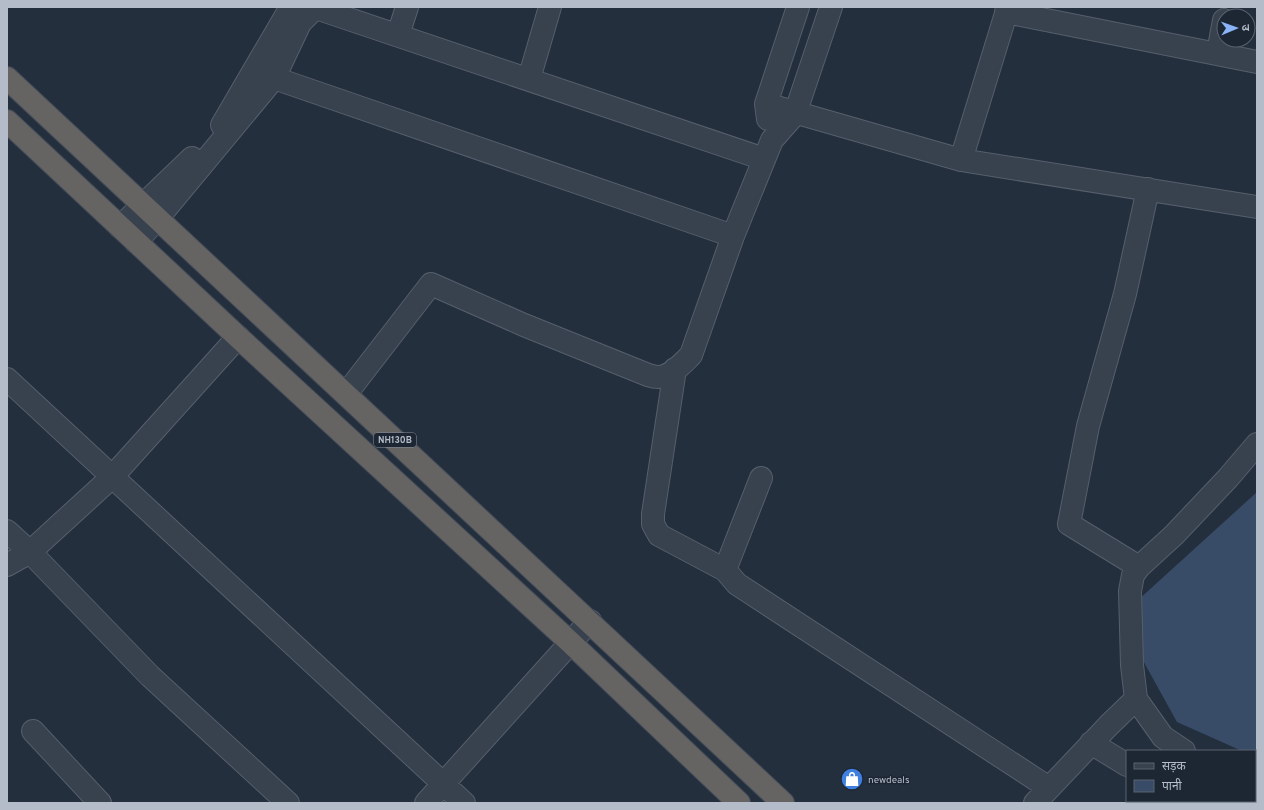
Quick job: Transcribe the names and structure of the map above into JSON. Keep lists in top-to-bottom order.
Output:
{
  "streets": {
    "highway": ["NH130B"]
  },
  "places": {
    "shop": ["newdeals"]
  },
  "legend": ["सड़क", "पानी"],
  "north": "right"
}
